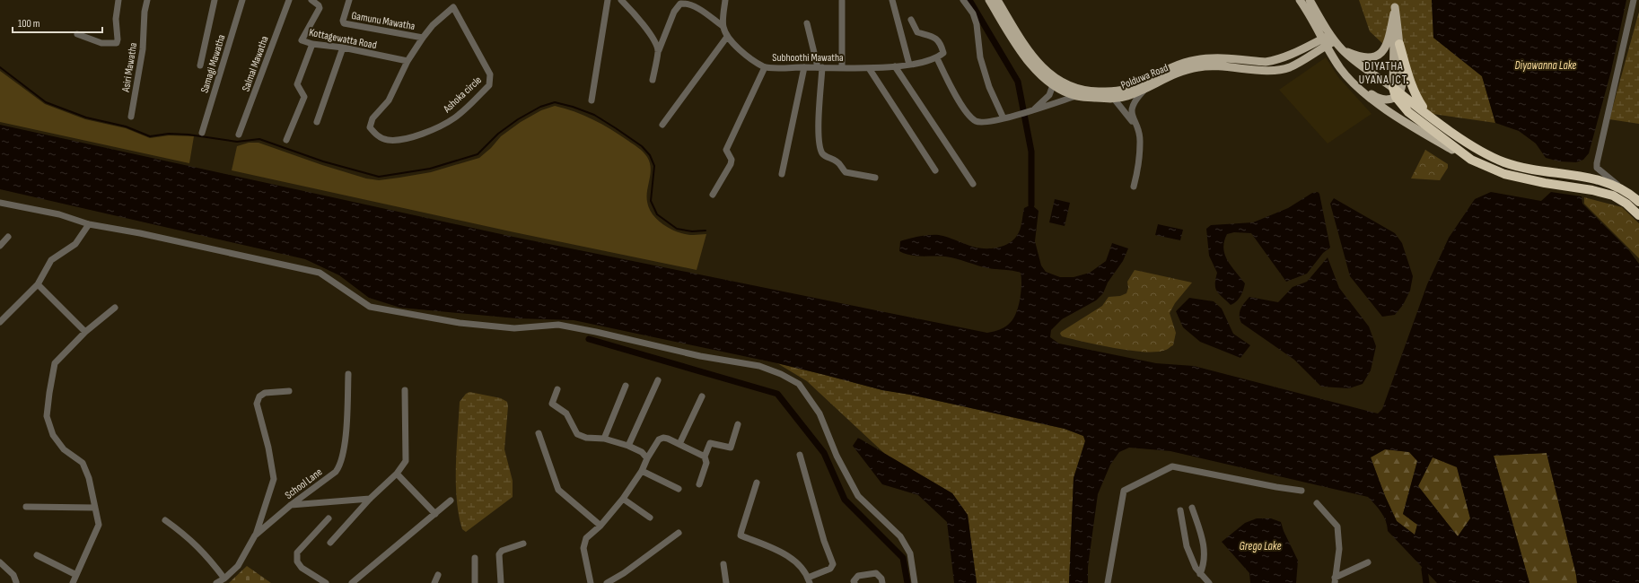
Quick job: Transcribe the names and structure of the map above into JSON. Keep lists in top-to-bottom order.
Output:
{
  "streets": {
    "main road": ["Polduwa Road"],
    "street": [
      "Gamunu Mawatha",
      "Kottagewatta Road",
      "Subhoothi Mawatha",
      "Samagi Mawatha",
      "Salmal Mawatha",
      "Asiri Mawatha",
      "Ashoka circle",
      "School Lane"
    ]
  },
  "crossings": [
    ["Gamunu Mawatha", "Ashoka circle"],
    ["Kottagewatta Road", "Ashoka circle"]
  ],
  "districts": ["DIYATHA UYANA JCT."],
  "water": ["Diyawanna Lake", "Grego Lake"],
  "scale_bar": "100 m"
}
